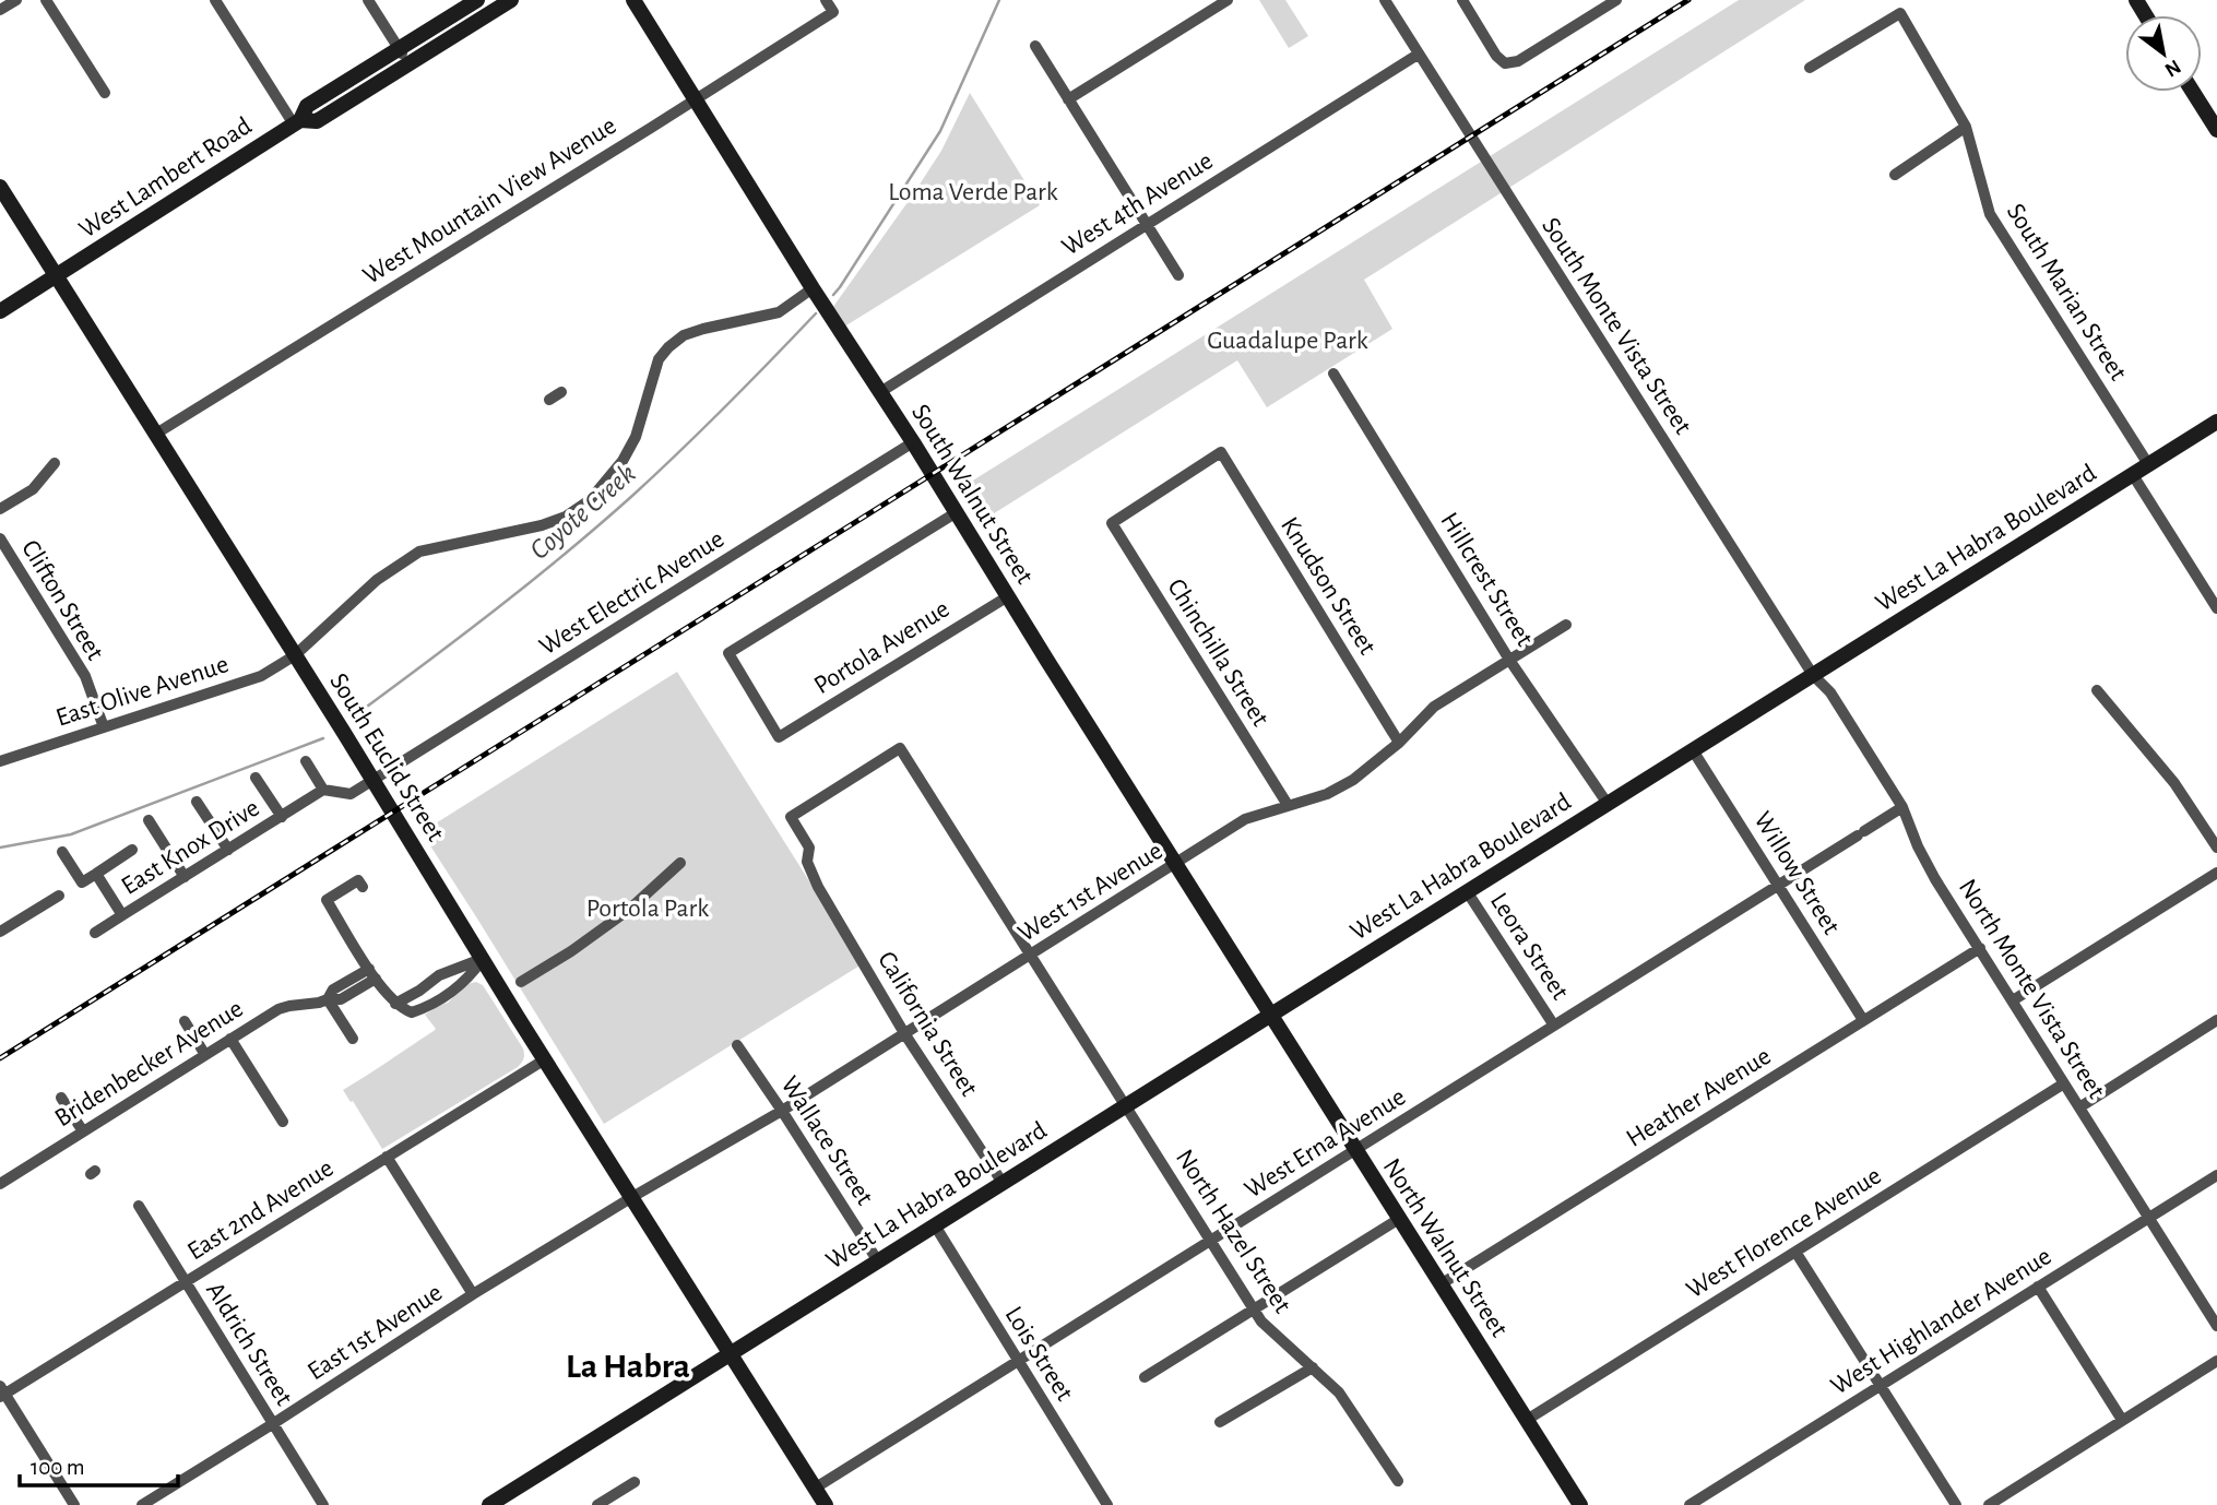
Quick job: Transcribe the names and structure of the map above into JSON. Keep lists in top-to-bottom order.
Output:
{
  "streets": {
    "main road": [
      "West Lambert Road",
      "South Walnut Street",
      "West La Habra Boulevard",
      "South Euclid Street",
      "North Walnut Street"
    ],
    "street": [
      "West Mountain View Avenue",
      "West 4th Avenue",
      "South Marian Street",
      "South Monte Vista Street",
      "Hillcrest Street",
      "Knudson Street",
      "West Electric Avenue",
      "Clifton Street",
      "Portola Avenue",
      "Chinchilla Street",
      "East Olive Avenue",
      "East Knox Drive",
      "Willow Street",
      "West 1st Avenue",
      "Leora Street",
      "North Monte Vista Street",
      "California Street",
      "Bridenbecker Avenue",
      "Heather Avenue",
      "Wallace Street",
      "West Erna Avenue",
      "East 2nd Avenue",
      "North Hazel Street",
      "West Florence Avenue",
      "West Highlander Avenue",
      "East 1st Avenue",
      "Aldrich Street",
      "Lois Street"
    ]
  },
  "crossings": [
    ["West Lambert Road", "South Euclid Street"],
    ["West Mountain View Avenue", "South Walnut Street"],
    ["West Mountain View Avenue", "South Euclid Street"],
    ["West 4th Avenue", "South Monte Vista Street"],
    ["West 4th Avenue", "South Walnut Street"],
    ["South Marian Street", "West La Habra Boulevard"],
    ["South Monte Vista Street", "West La Habra Boulevard"],
    ["South Monte Vista Street", "North Monte Vista Street"],
    ["South Walnut Street", "West La Habra Boulevard"],
    ["South Walnut Street", "West Electric Avenue"],
    ["South Walnut Street", "Portola Avenue"],
    ["South Walnut Street", "East Olive Avenue"],
    ["South Walnut Street", "West 1st Avenue"],
    ["South Walnut Street", "North Walnut Street"],
    ["West La Habra Boulevard", "Hillcrest Street"],
    ["West La Habra Boulevard", "South Euclid Street"],
    ["West La Habra Boulevard", "Willow Street"],
    ["West La Habra Boulevard", "Leora Street"],
    ["West La Habra Boulevard", "North Monte Vista Street"],
    ["West La Habra Boulevard", "California Street"],
    ["West La Habra Boulevard", "Wallace Street"],
    ["West La Habra Boulevard", "North Hazel Street"],
    ["West La Habra Boulevard", "North Walnut Street"],
    ["West La Habra Boulevard", "Lois Street"],
    ["Hillcrest Street", "West 1st Avenue"],
    ["Knudson Street", "Chinchilla Street"],
    ["Knudson Street", "West 1st Avenue"],
    ["West Electric Avenue", "South Euclid Street"],
    ["Clifton Street", "East Olive Avenue"],
    ["Chinchilla Street", "West 1st Avenue"],
    ["East Olive Avenue", "South Euclid Street"],
    ["South Euclid Street", "West 1st Avenue"],
    ["South Euclid Street", "West Erna Avenue"],
    ["South Euclid Street", "East 2nd Avenue"],
    ["South Euclid Street", "East 1st Avenue"],
    ["Willow Street", "Heather Avenue"],
    ["Willow Street", "West Erna Avenue"],
    ["West 1st Avenue", "California Street"],
    ["West 1st Avenue", "Wallace Street"],
    ["West 1st Avenue", "North Hazel Street"],
    ["West 1st Avenue", "East 1st Avenue"],
    ["Leora Street", "West Erna Avenue"],
    ["North Monte Vista Street", "Heather Avenue"],
    ["North Monte Vista Street", "West Erna Avenue"],
    ["North Monte Vista Street", "West Florence Avenue"],
    ["North Monte Vista Street", "West Highlander Avenue"],
    ["California Street", "North Hazel Street"],
    ["Heather Avenue", "North Walnut Street"],
    ["West Erna Avenue", "North Hazel Street"],
    ["West Erna Avenue", "North Walnut Street"],
    ["West Erna Avenue", "Lois Street"],
    ["East 2nd Avenue", "Aldrich Street"],
    ["West Florence Avenue", "North Walnut Street"],
    ["East 1st Avenue", "Aldrich Street"]
  ],
  "districts": ["La Habra"],
  "water": ["Coyote Creek"],
  "parks": ["Loma Verde Park", "Guadalupe Park", "Portola Park"],
  "scale_bar": "100 m",
  "north": "bottom right"
}
